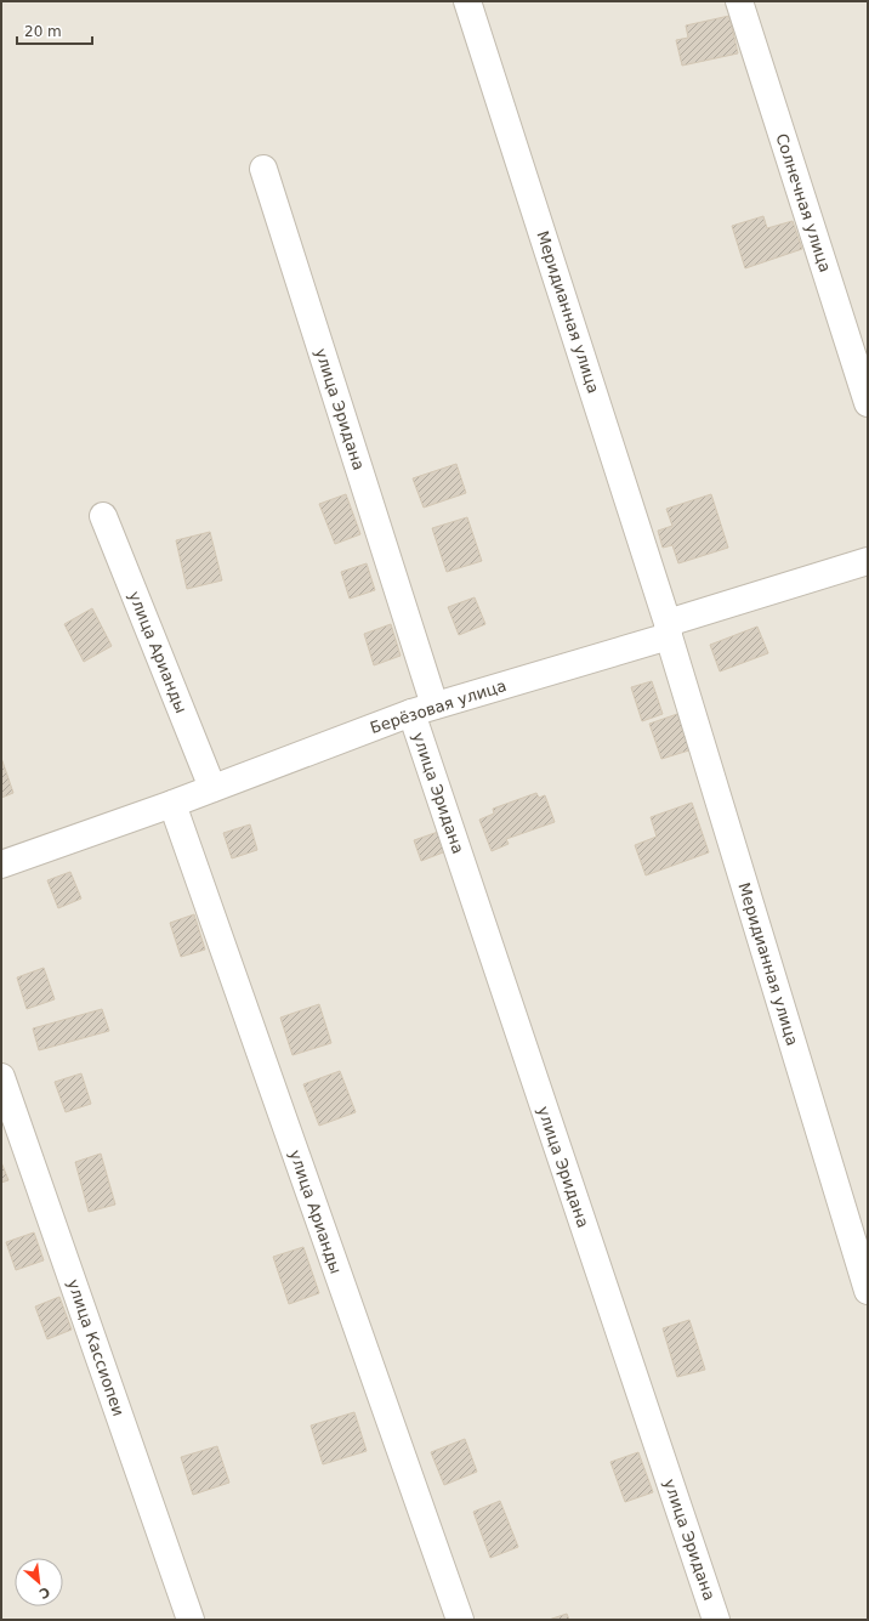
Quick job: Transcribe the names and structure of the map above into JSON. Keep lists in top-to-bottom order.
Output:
{
  "streets": {
    "street": [
      "Солнечная улица",
      "Меридианная улица",
      "улица Эридана",
      "улица Арианды",
      "Берёзовая улица",
      "улица Кассиопеи"
    ]
  },
  "crossings": [
    ["Меридианная улица", "Берёзовая улица"],
    ["улица Эридана", "Берёзовая улица"],
    ["улица Арианды", "Берёзовая улица"]
  ],
  "scale_bar": "20 m",
  "north": "bottom right"
}
